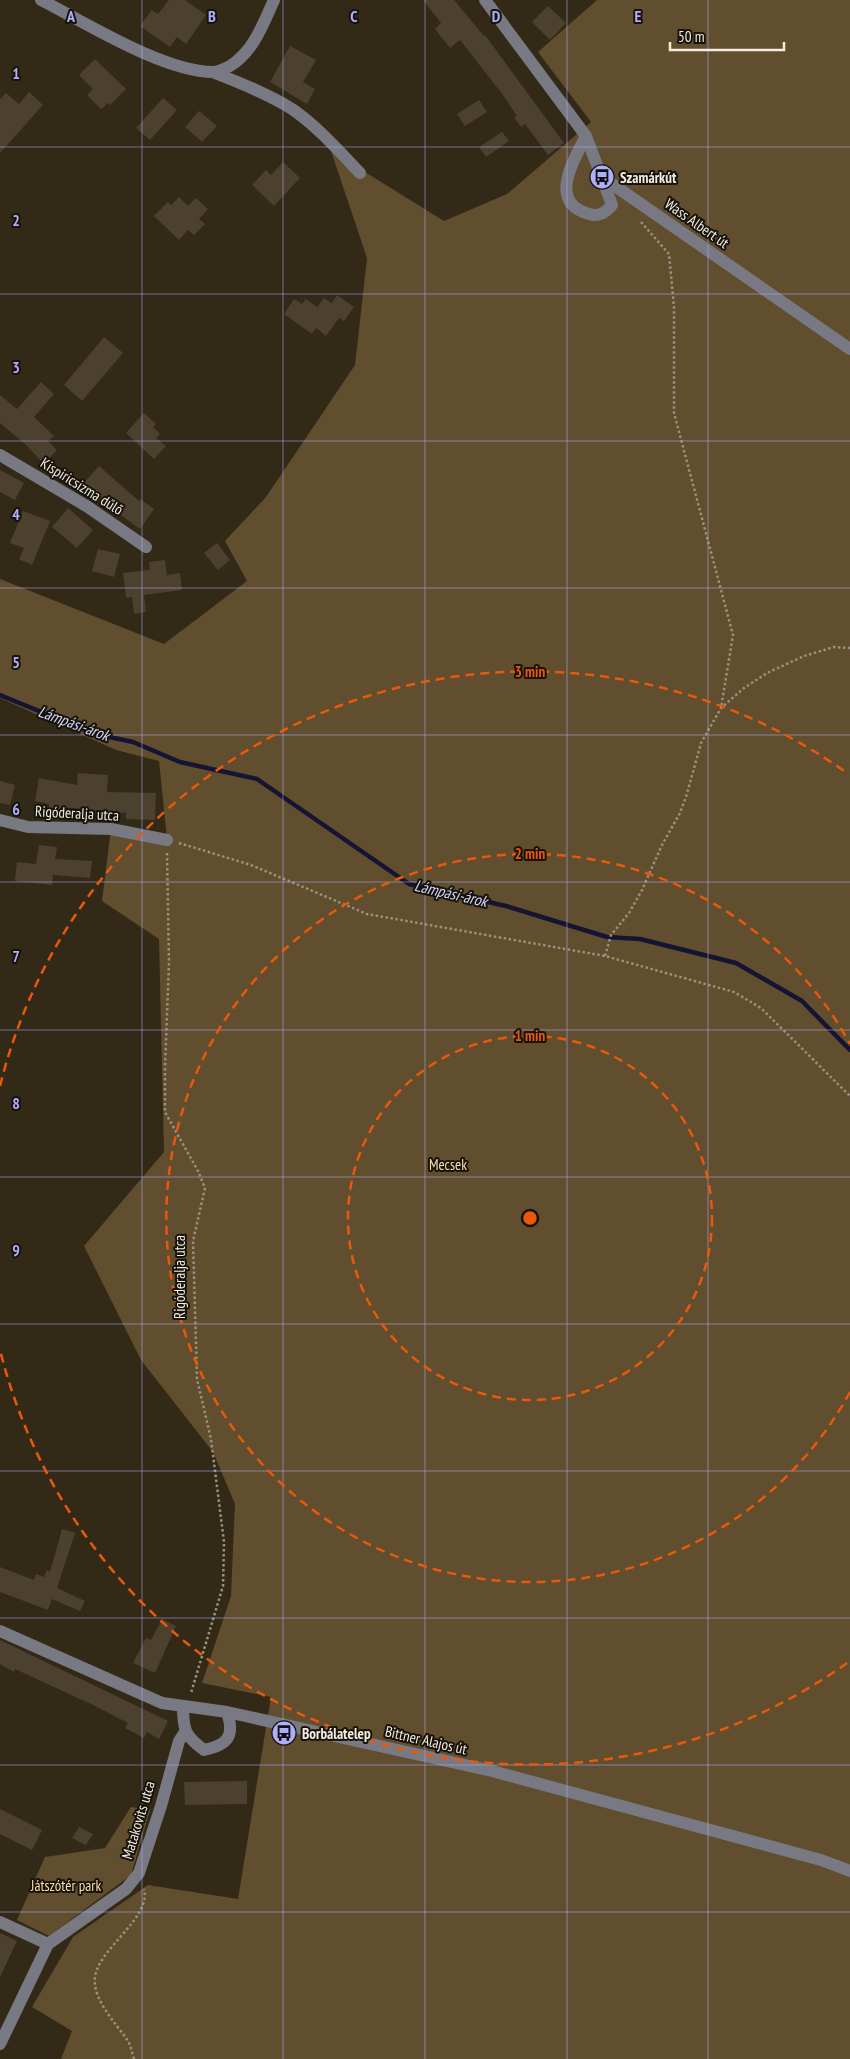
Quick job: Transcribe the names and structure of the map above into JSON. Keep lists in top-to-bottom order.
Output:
{
  "streets": {
    "street": [
      "Wass Albert út",
      "Kispiricsizma dűlő",
      "Rigóderalja utca",
      "Bittner Alajos út",
      "Matakovits utca"
    ]
  },
  "crossings": [
    ["Rigóderalja utca", "Bittner Alajos út"],
    ["Rigóderalja utca", "Matakovits utca"],
    ["Bittner Alajos út", "Matakovits utca"]
  ],
  "water": ["Lámpási-árok"],
  "parks": ["Mecsek", "Játszótér park"],
  "places": {
    "bus stop": ["Szamárkút", "Borbálatelep"]
  },
  "scale_bar": "50 m",
  "grid": {
    "columns": [
      "A",
      "B",
      "C",
      "D",
      "E"
    ],
    "rows": [
      "1",
      "2",
      "3",
      "4",
      "5",
      "6",
      "7",
      "8",
      "9"
    ]
  },
  "rings": ["3 min", "2 min", "1 min"]
}
